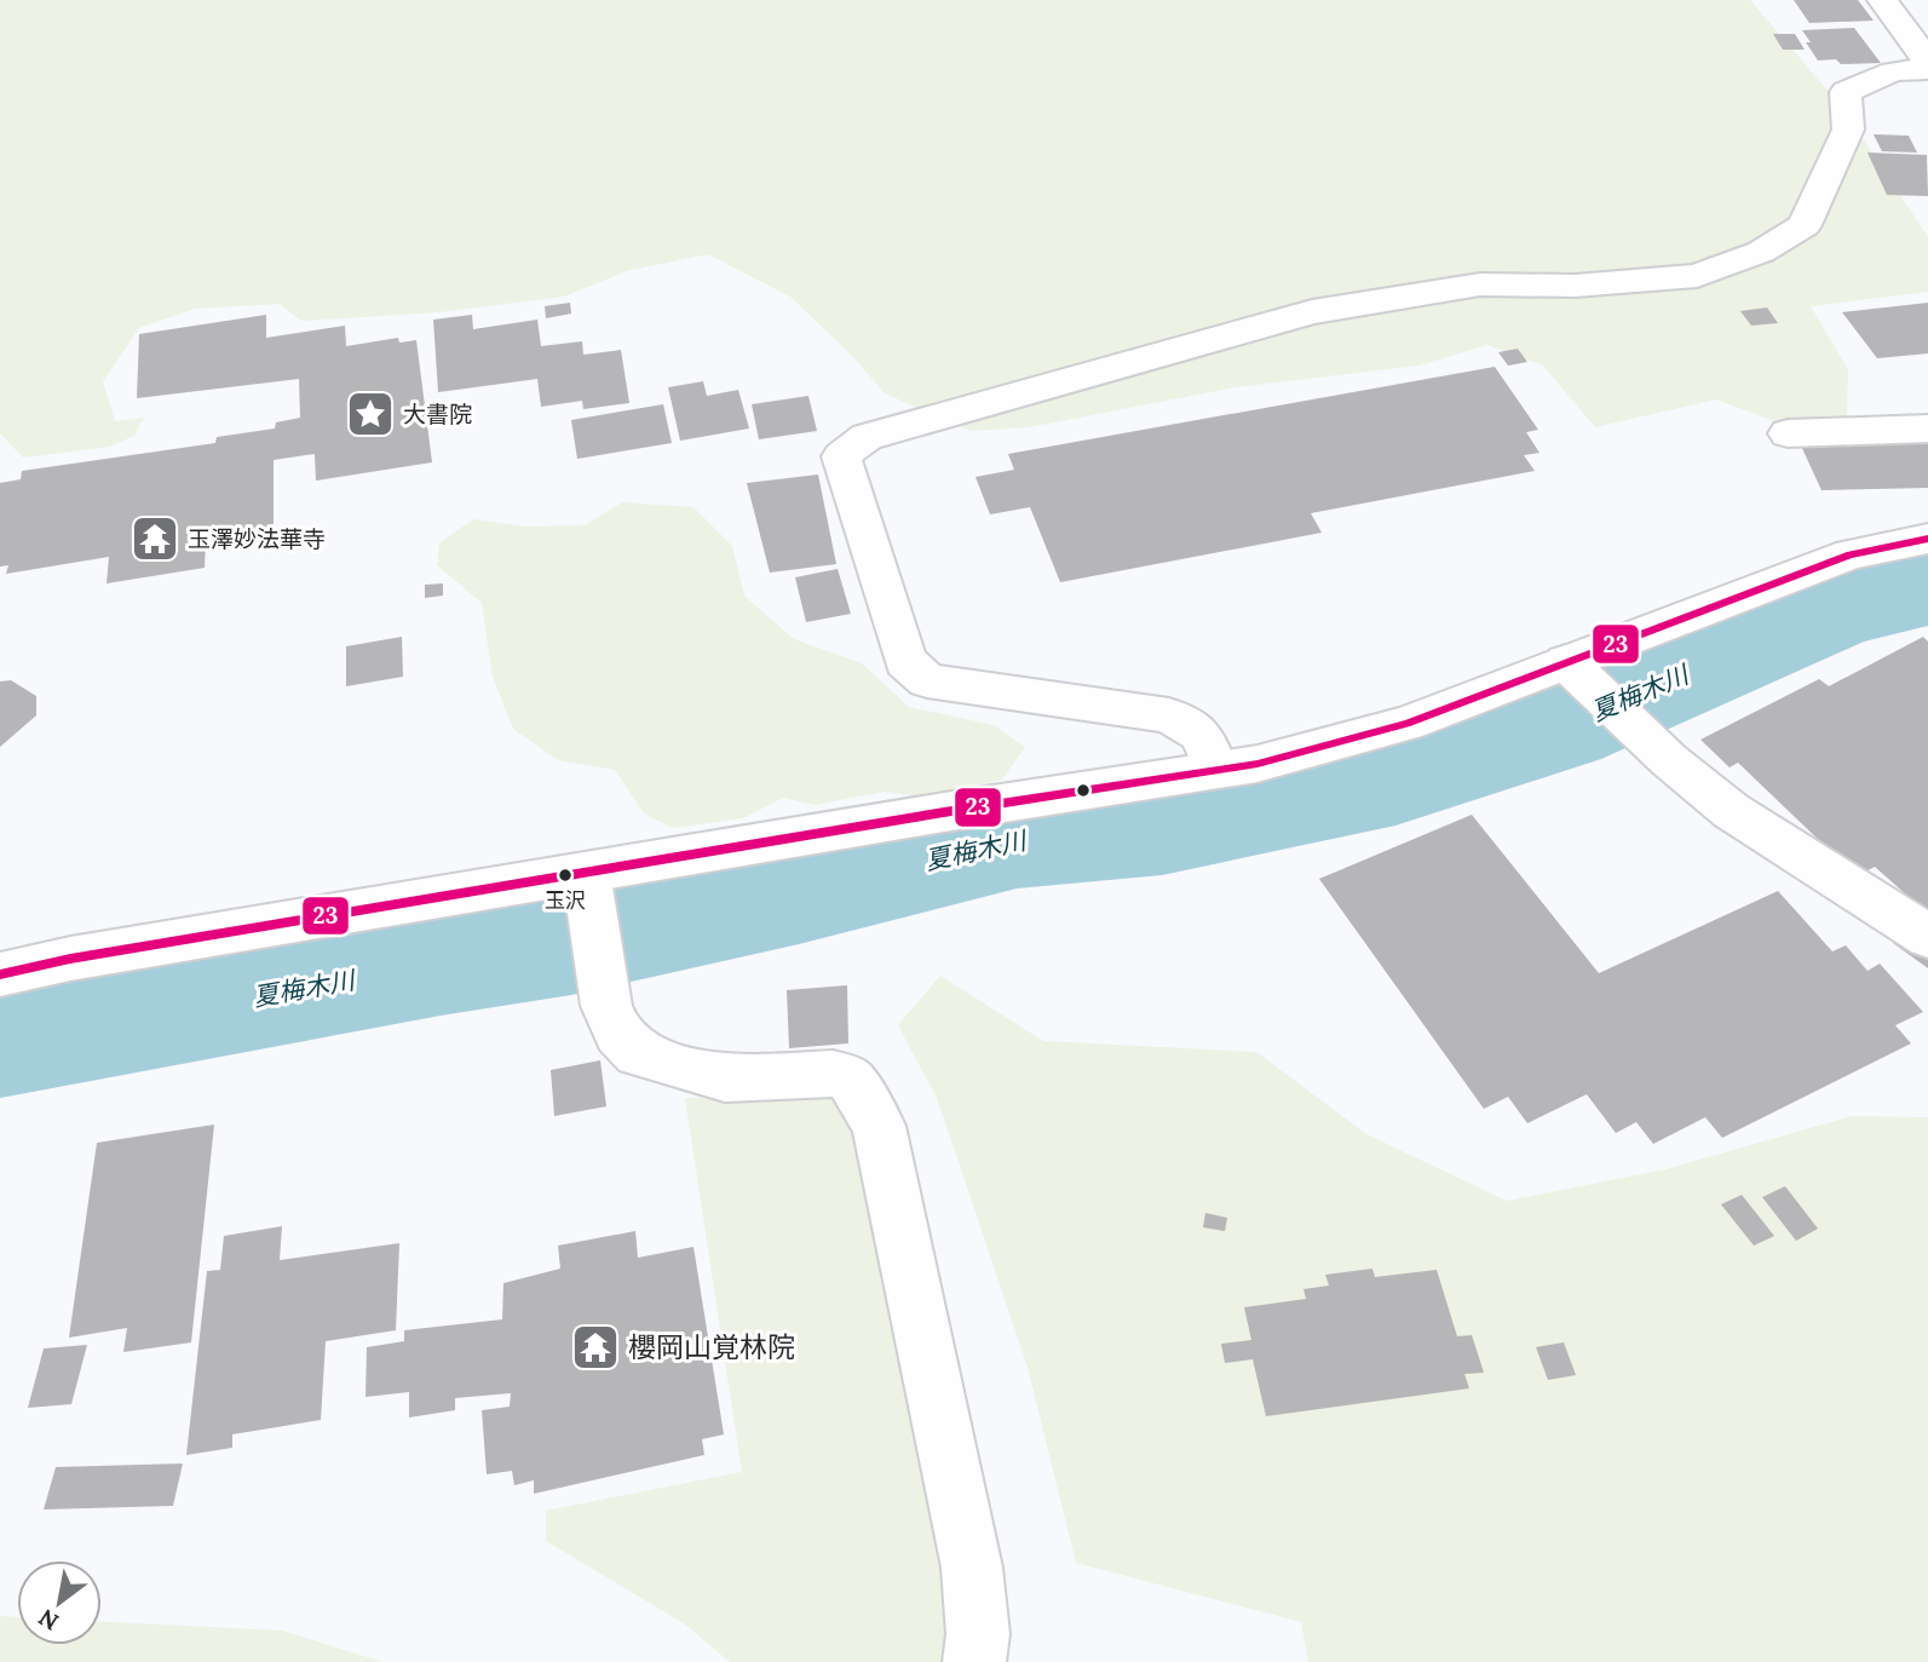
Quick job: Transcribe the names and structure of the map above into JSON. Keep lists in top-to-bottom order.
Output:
{
  "water": ["夏梅木川"],
  "places": {
    "place": ["大書院"],
    "temple": ["玉澤妙法華寺", "櫻岡山覚林院"],
    "other": ["玉沢"]
  },
  "lines": ["transit line 23"],
  "north": "bottom left"
}
